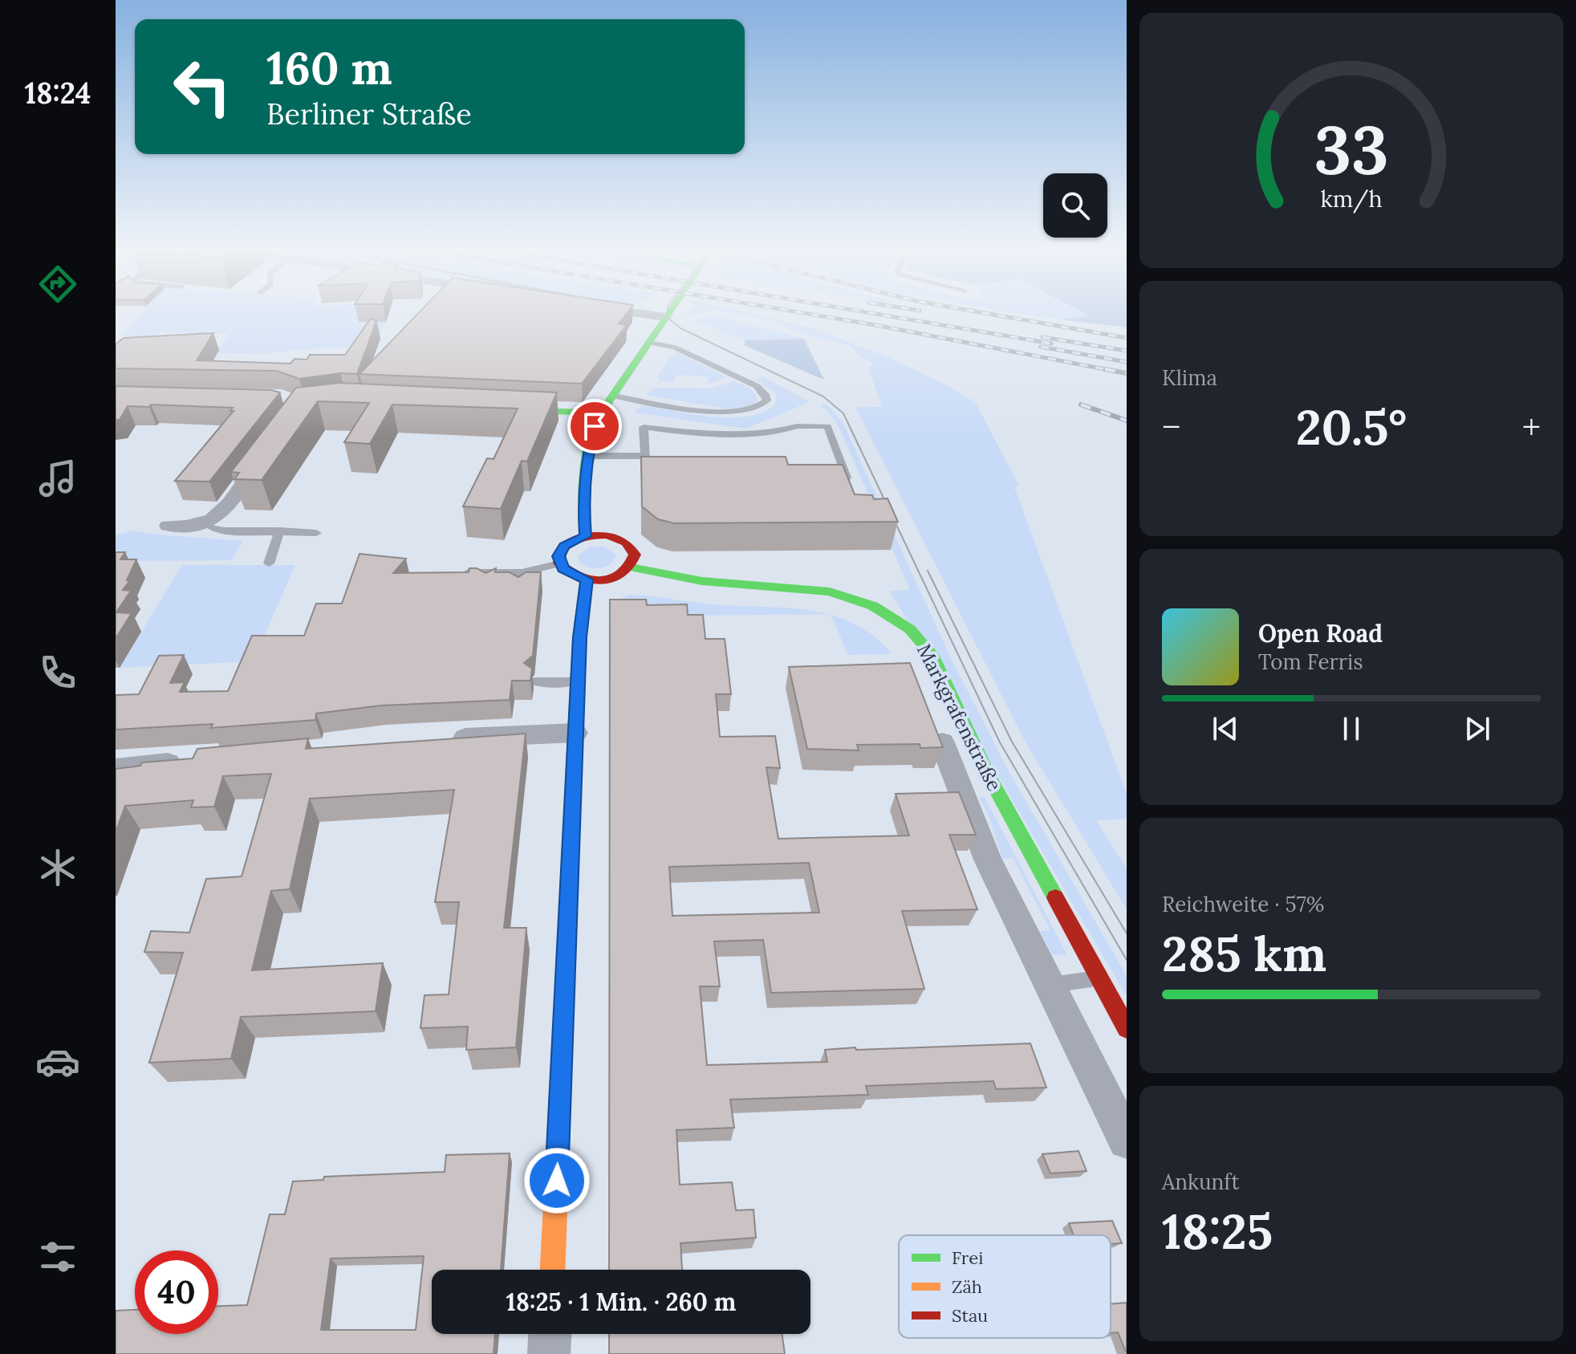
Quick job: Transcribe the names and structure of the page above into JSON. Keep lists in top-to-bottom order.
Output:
{
  "streets": {
    "main road": ["Markgrafenstraße"]
  },
  "legend": ["Frei", "Zäh", "Stau"],
  "page": {
    "tabs": "18:24",
    "turn": ["160 m", "Berliner Straße"],
    "tile": [
      "Klima",
      ["Reichweite · 57%", "285 km"],
      ["Ankunft", "18:25"]
    ],
    "heat": ["−", "20.5°", "+"],
    "song": ["Open Road", "Tom Ferris"],
    "limit": "40",
    "trip": "18:25 · 1 Min. · 260 m",
    "gauge": ["33", "km/h"]
  }
}
